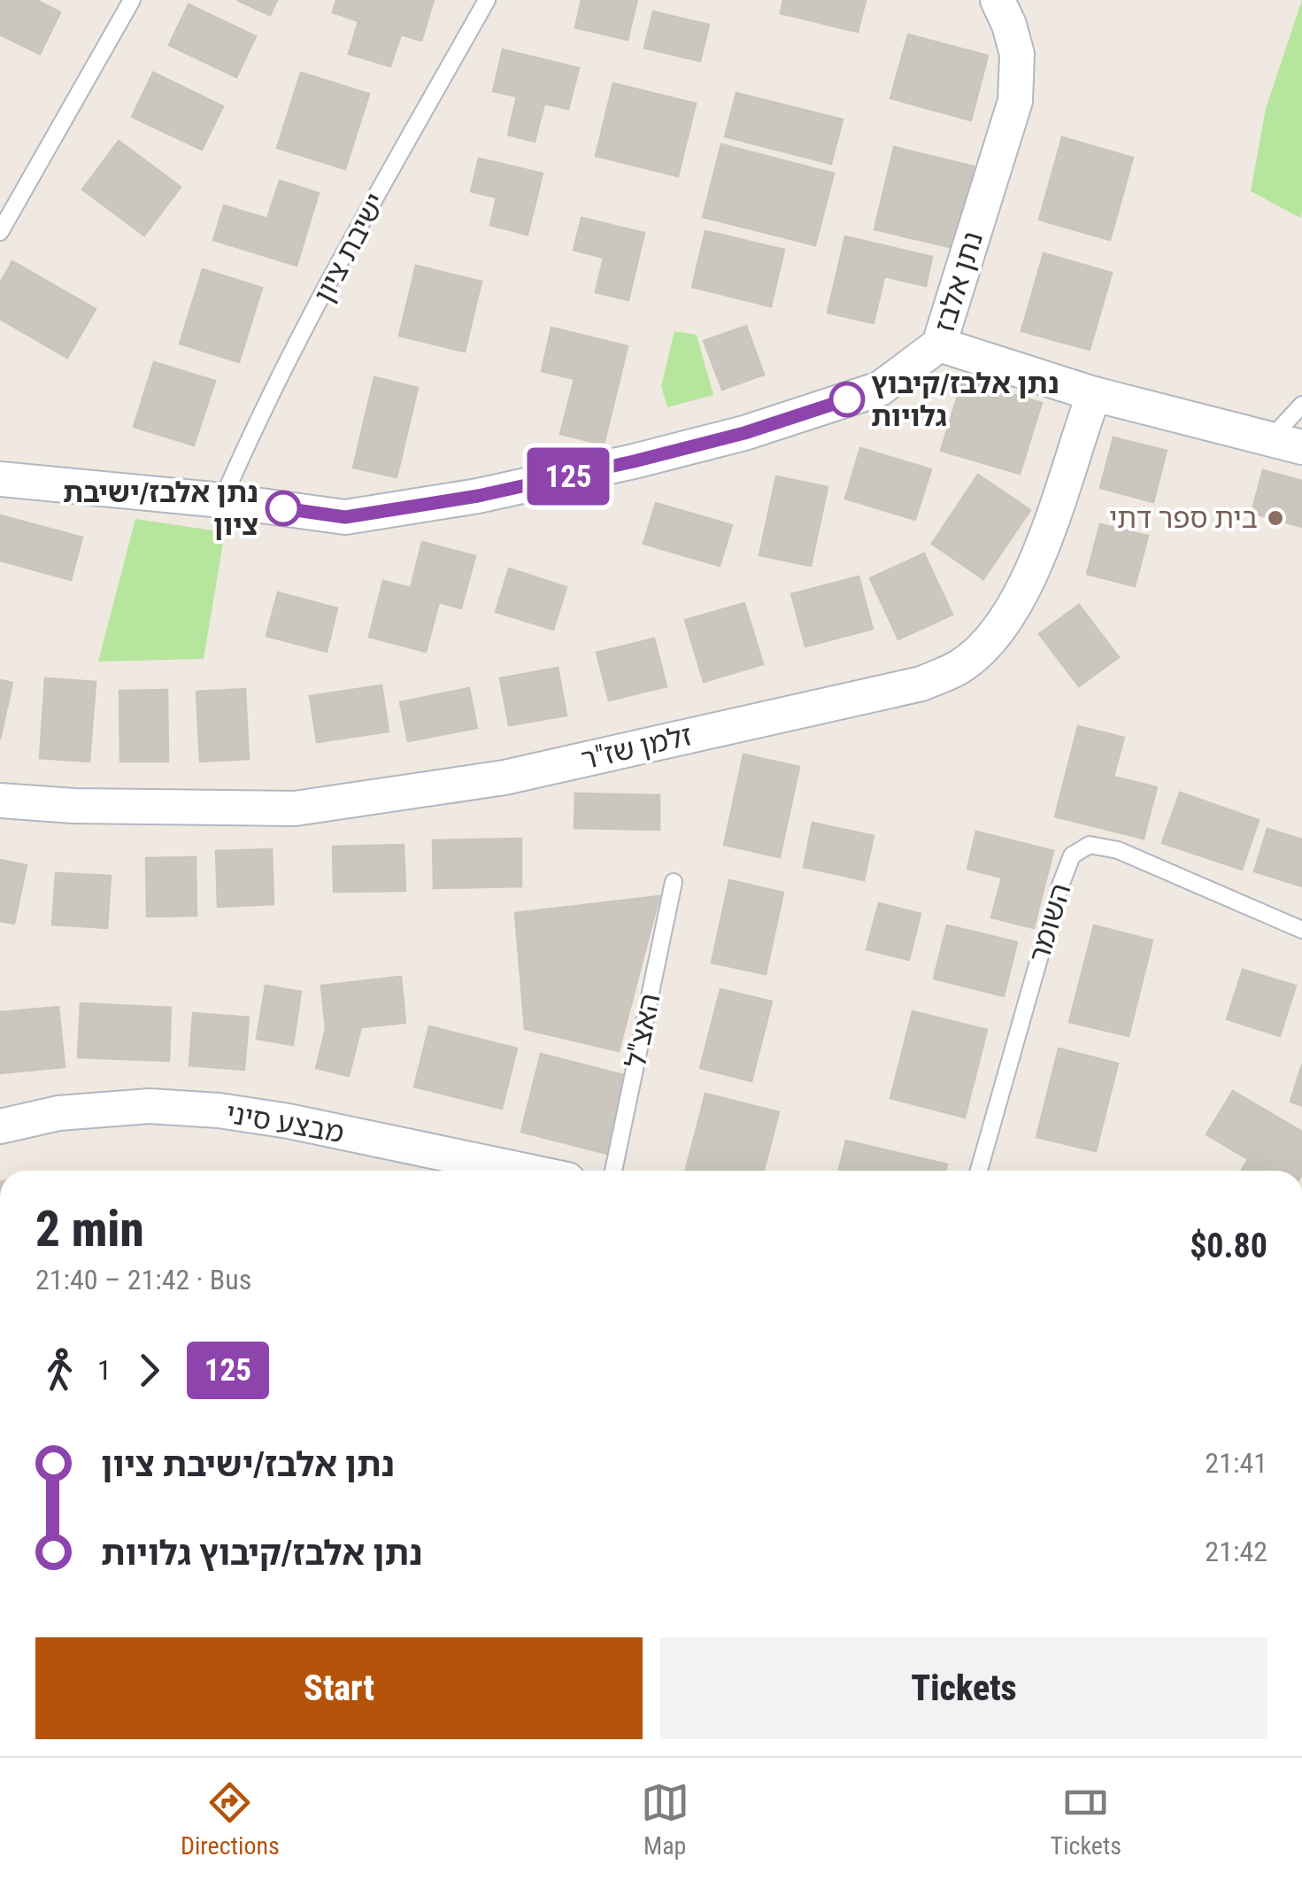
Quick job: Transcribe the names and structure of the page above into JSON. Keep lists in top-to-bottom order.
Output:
{
  "streets": {
    "street": ["נתן אלבז", "זלמן שז\"ר", "מבצע סיני"],
    "lane": ["ישיבת ציון", "השומר", "האצ\"ל"]
  },
  "crossings": [
    ["ישיבת ציון", "נתן אלבז"]
  ],
  "places": ["נתן אלבז/קיבוץ גלויות", "נתן אלבז/ישיבת ציון", "בית ספר דתי"],
  "lines": ["bus line 125"],
  "page": {
    "on_map": "125",
    "heading": ["2 min", "21:40 – 21:42 · Bus", "$0.80"],
    "legs": ["1", "125"],
    "list": [
      {
        "name": "נתן אלבז/ישיבת ציון",
        "value": "21:41"
      },
      {
        "name": "נתן אלבז/קיבוץ גלויות",
        "value": "21:42"
      }
    ],
    "buttons": ["Start", "Tickets"],
    "tabs": ["Directions", "Map", "Tickets"]
  }
}
